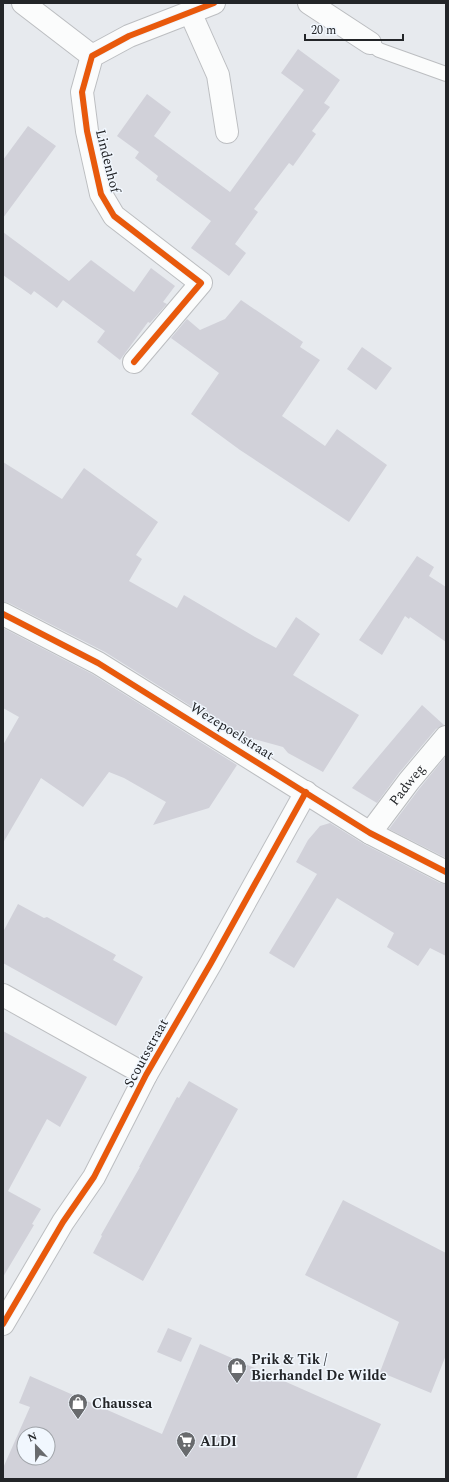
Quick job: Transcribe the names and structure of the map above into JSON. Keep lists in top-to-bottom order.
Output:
{
  "streets": {
    "street": [
      "Lindenhof",
      "Wezepoelstraat",
      "Padweg",
      "Scoutsstraat"
    ]
  },
  "crossings": [
    ["Wezepoelstraat", "Padweg"],
    ["Wezepoelstraat", "Scoutsstraat"]
  ],
  "places": {
    "shop": ["Prik & Tik / Bierhandel De Wilde", "Chaussea"],
    "supermarket": ["ALDI"]
  },
  "scale_bar": "20 m",
  "north": "top"
}
